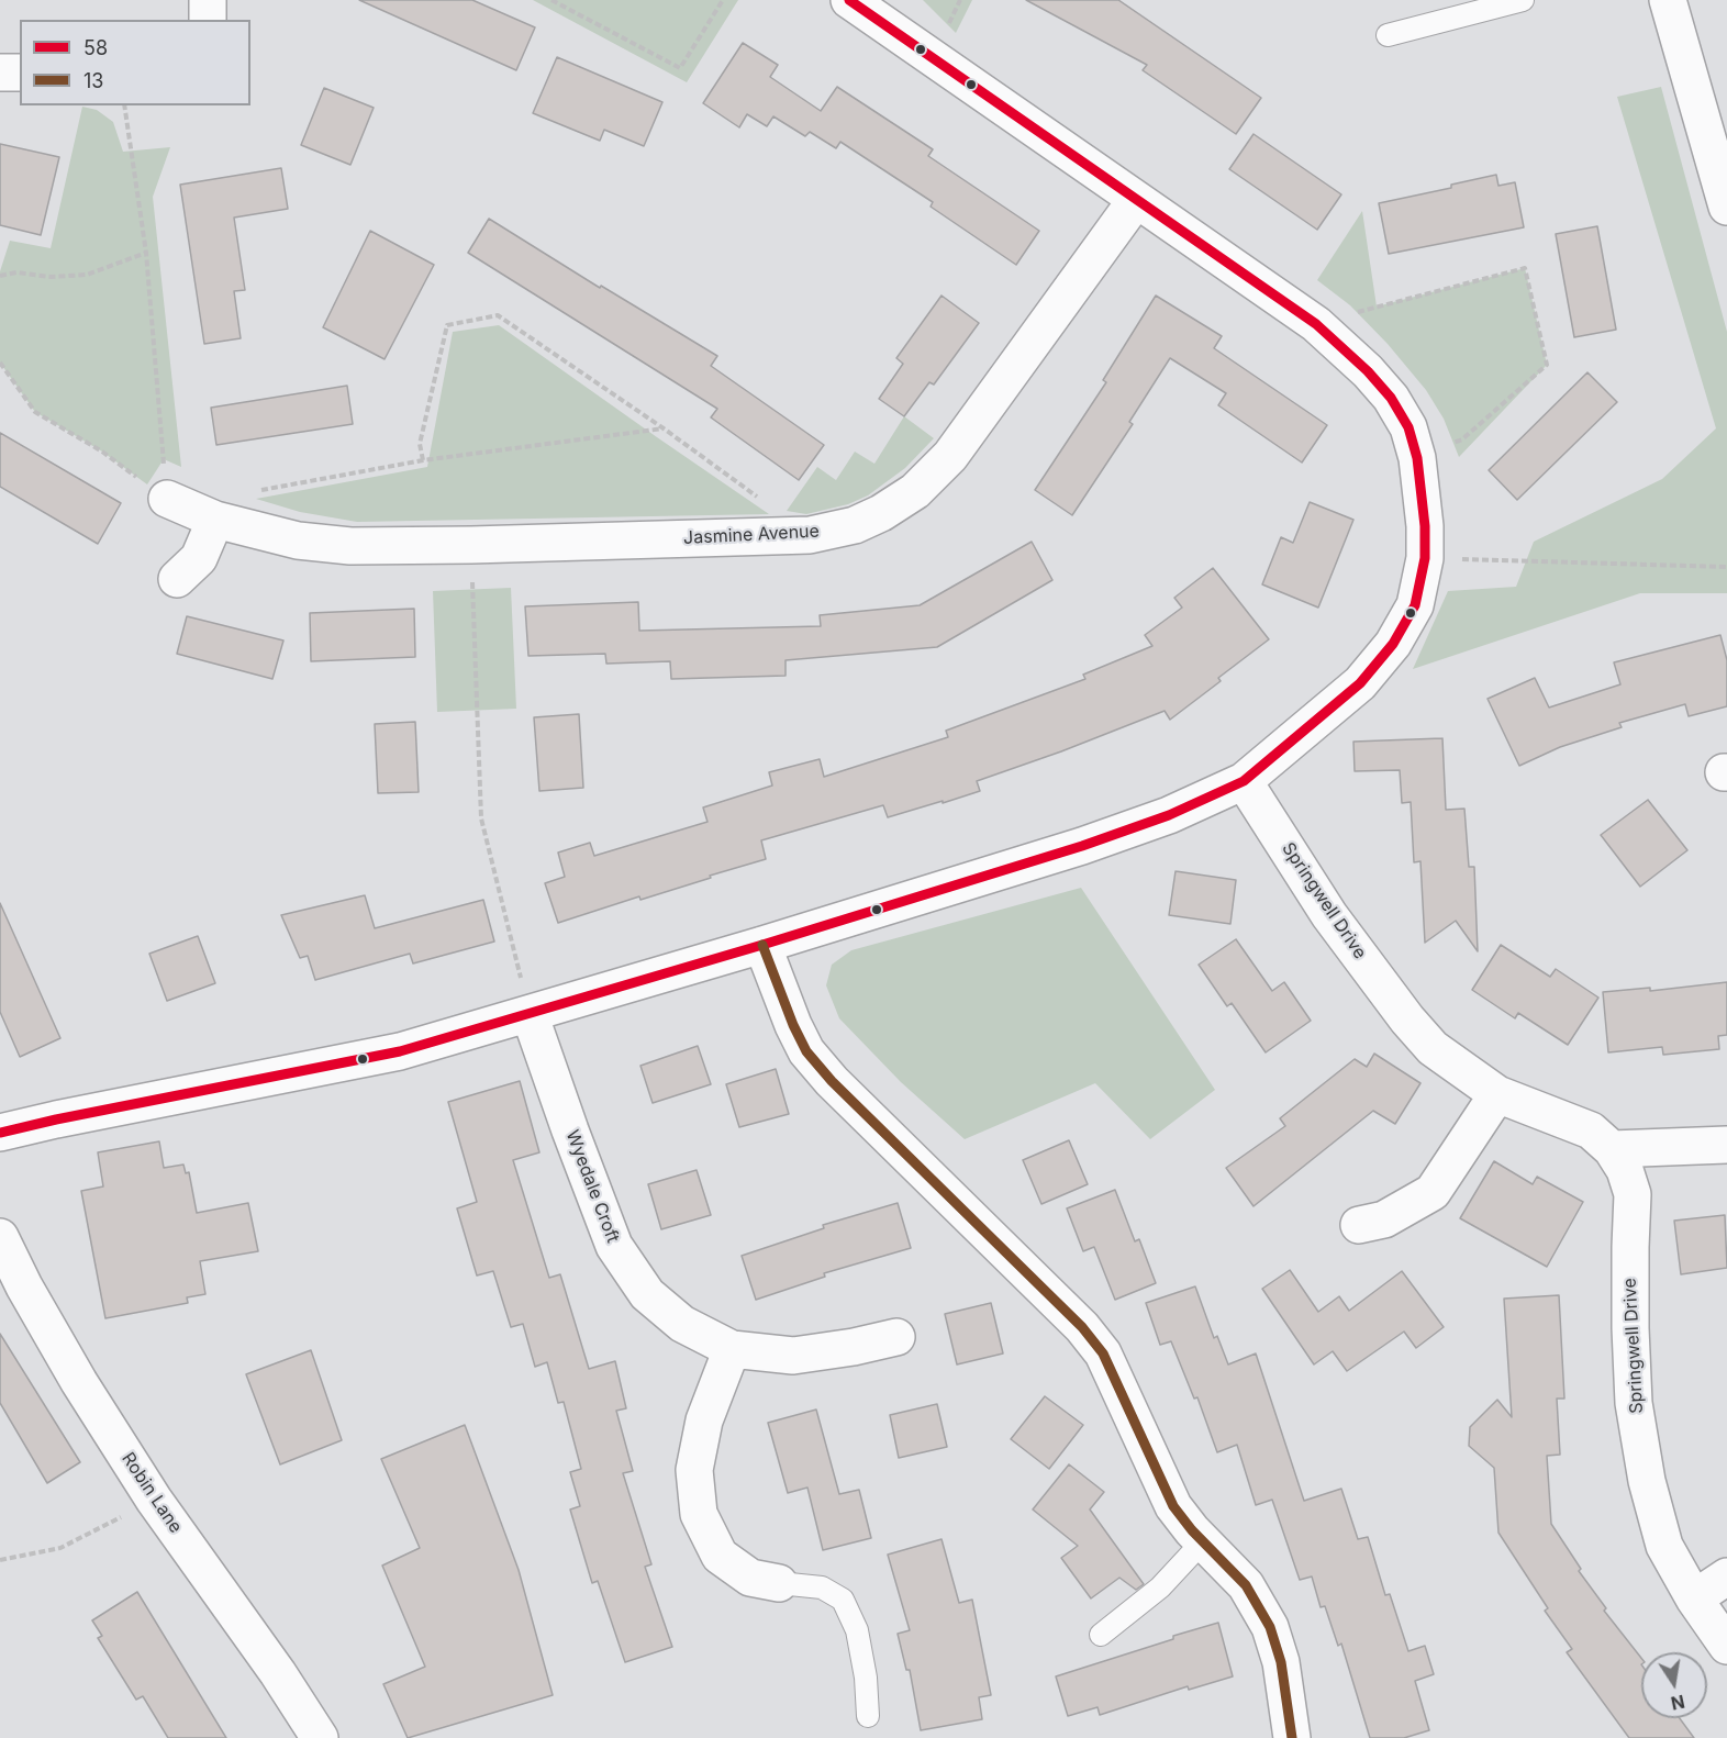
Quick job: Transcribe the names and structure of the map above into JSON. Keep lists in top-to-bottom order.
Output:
{
  "streets": {
    "street": [
      "Jasmine Avenue",
      "Springwell Drive",
      "Wyedale Croft",
      "Robin Lane"
    ]
  },
  "lines": ["transit line 58", "transit line 13"],
  "legend": ["58", "13"],
  "north": "bottom"
}
